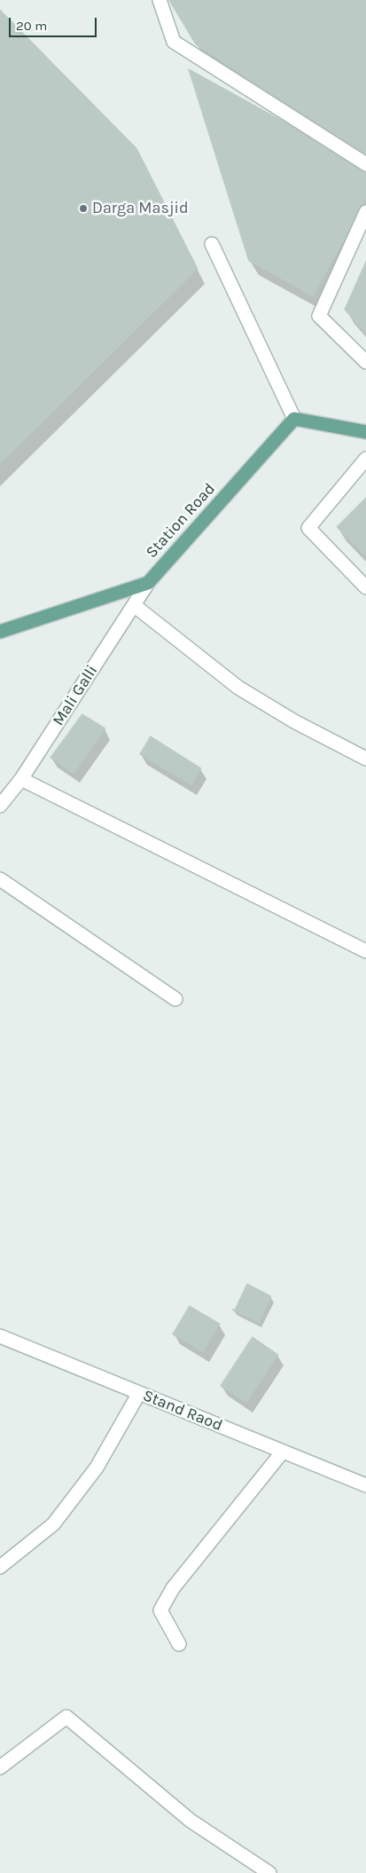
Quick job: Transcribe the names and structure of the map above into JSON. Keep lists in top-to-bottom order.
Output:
{
  "streets": {
    "main road": ["Station Road"],
    "street": ["Mali Galli", "Stand Raod"]
  },
  "crossings": [
    ["Station Road", "Mali Galli"]
  ],
  "places": ["Darga Masjid"],
  "scale_bar": "20 m"
}
